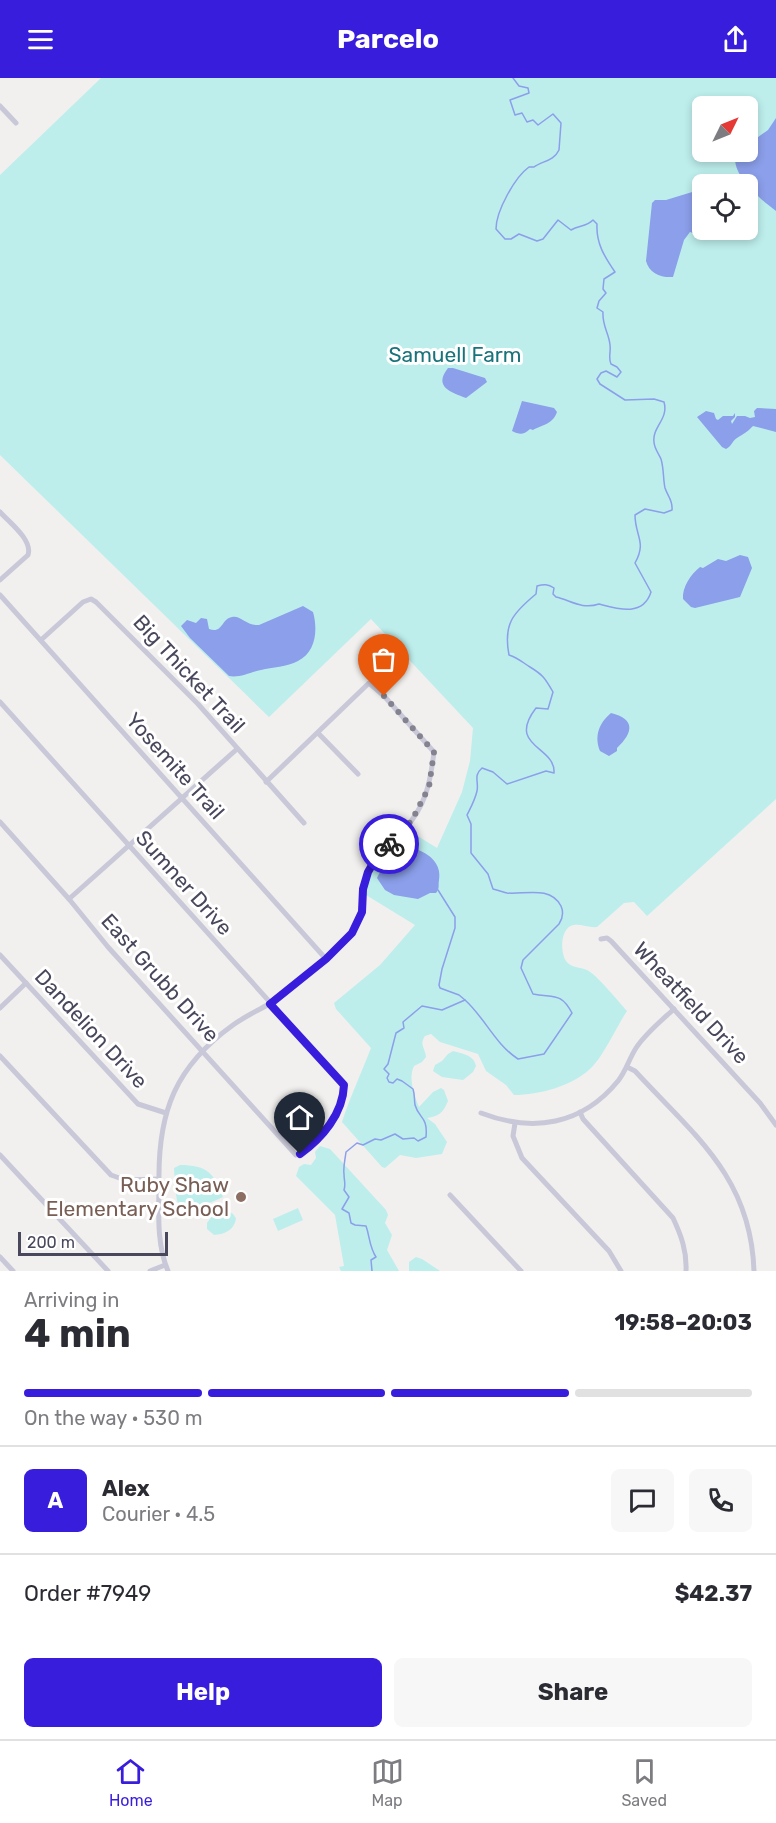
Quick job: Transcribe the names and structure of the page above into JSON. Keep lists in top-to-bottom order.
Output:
{
  "streets": {
    "street": [
      "Big Thicket Trail",
      "Yosemite Trail",
      "Sumner Drive",
      "East Grubb Drive",
      "Wheatfield Drive",
      "Dandelion Drive"
    ]
  },
  "crossings": [
    ["Big Thicket Trail", "Yosemite Trail"],
    ["Sumner Drive", "East Grubb Drive"]
  ],
  "parks": ["Samuell Farm"],
  "places": ["Ruby Shaw Elementary School"],
  "scale_bar": "200 m",
  "north": "top right",
  "page": {
    "header": "Parcelo",
    "scale": "200 m",
    "heading": ["4 min", "Arriving in", "19:58–20:03"],
    "panel": [
      "Alex",
      "Courier · 4.5",
      "Order #7949",
      "$42.37"
    ],
    "bar": "On the way · 530 m",
    "round": "A",
    "buttons": ["Help", "Share"],
    "tabs": ["Home", "Map", "Saved"]
  }
}
